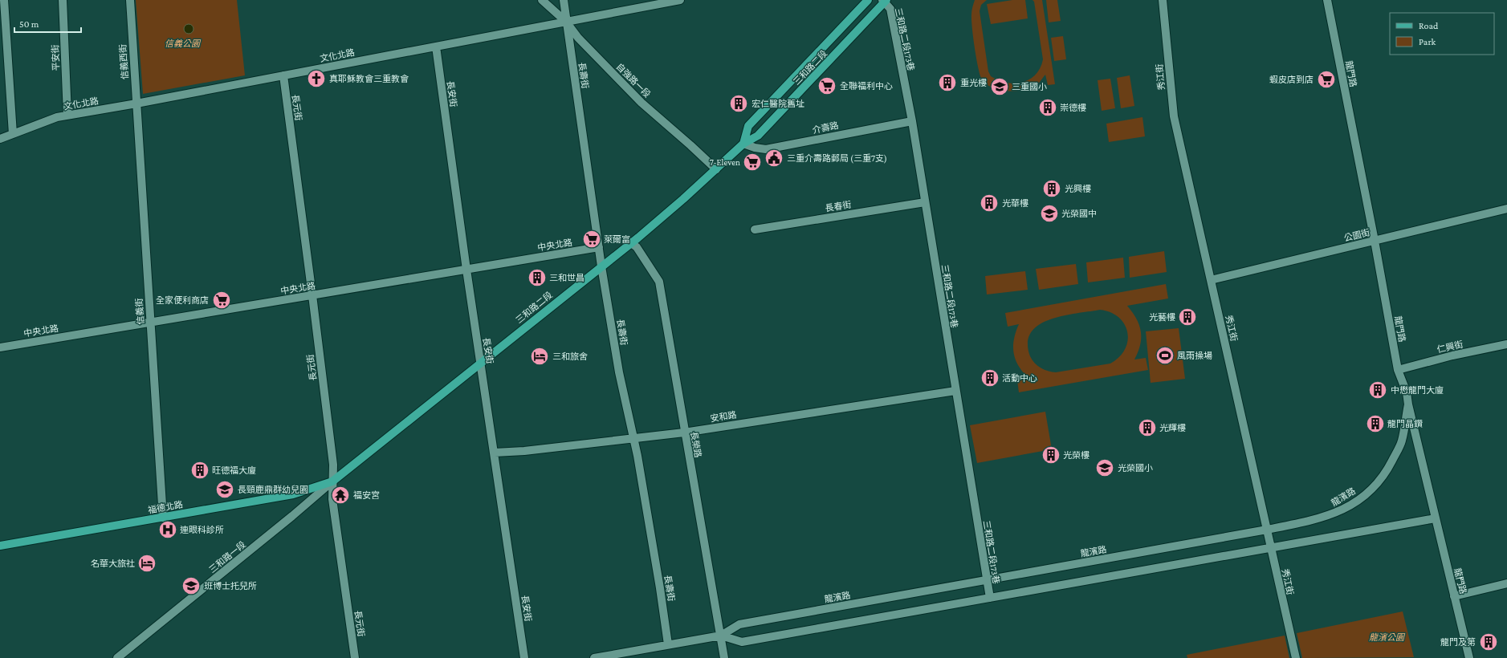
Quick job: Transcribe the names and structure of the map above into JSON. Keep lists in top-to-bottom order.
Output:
{
  "streets": {
    "main road": ["三和路二段", "福德北路"],
    "street": [
      "三和路二段173巷",
      "文化北路",
      "平安街",
      "信義西街",
      "龍門路",
      "長壽街",
      "秀江街",
      "自強路一段",
      "長安街",
      "長元街",
      "介壽路",
      "長春街",
      "公園街",
      "中央北路",
      "信義街",
      "仁興街",
      "安和路",
      "長榮路",
      "龍濱路",
      "三和路一段"
    ]
  },
  "crossings": [
    ["三和路二段173巷", "三和路二段"],
    ["三和路二段173巷", "介壽路"],
    ["三和路二段173巷", "長春街"],
    ["三和路二段173巷", "安和路"],
    ["三和路二段173巷", "龍濱路"],
    ["文化北路", "平安街"],
    ["文化北路", "信義西街"],
    ["文化北路", "長壽街"],
    ["文化北路", "自強路一段"],
    ["文化北路", "長安街"],
    ["文化北路", "長元街"],
    ["文化北路", "信義街"],
    ["信義西街", "信義街"],
    ["三和路二段", "長壽街"],
    ["三和路二段", "自強路一段"],
    ["三和路二段", "長安街"],
    ["三和路二段", "長元街"],
    ["三和路二段", "介壽路"],
    ["三和路二段", "長榮路"],
    ["三和路二段", "福德北路"],
    ["三和路二段", "三和路一段"],
    ["龍門路", "公園街"],
    ["龍門路", "仁興街"],
    ["龍門路", "龍濱路"],
    ["長壽街", "自強路一段"],
    ["長壽街", "中央北路"],
    ["長壽街", "安和路"],
    ["長壽街", "龍濱路"],
    ["秀江街", "公園街"],
    ["秀江街", "龍濱路"],
    ["長安街", "中央北路"],
    ["長安街", "安和路"],
    ["長元街", "中央北路"],
    ["長元街", "福德北路"],
    ["長元街", "三和路一段"],
    ["中央北路", "信義街"],
    ["信義街", "福德北路"],
    ["安和路", "長榮路"],
    ["長榮路", "龍濱路"],
    ["福德北路", "三和路一段"]
  ],
  "parks": ["信義公園", "龍濱公園"],
  "places": {
    "church": ["真耶穌教會三重教會"],
    "supermarket": [
      "蝦皮店到店",
      "全聯福利中心",
      "7-Eleven",
      "萊爾富",
      "全家便利商店"
    ],
    "building": [
      "重光樓",
      "宏仁醫院舊址",
      "崇德樓",
      "光興樓",
      "光華樓",
      "三和世昌",
      "光藝樓",
      "活動中心",
      "中懋龍門大廈",
      "龍門晶鑽",
      "光輝樓",
      "光榮樓",
      "旺德福大廈",
      "龍門及第"
    ],
    "school or university": [
      "三重國小",
      "光榮國中",
      "光榮國小",
      "長頸鹿鼎群幼兒園",
      "班博士托兒所"
    ],
    "public building": ["三重介壽路郵局 (三重7支)"],
    "sports": ["風雨操場"],
    "hotel": ["三和旅舍", "名華大旅社"],
    "temple": ["福安宮"],
    "hospital": ["連眼科診所"]
  },
  "legend": ["Road", "Park"],
  "scale_bar": "50 m"
}
